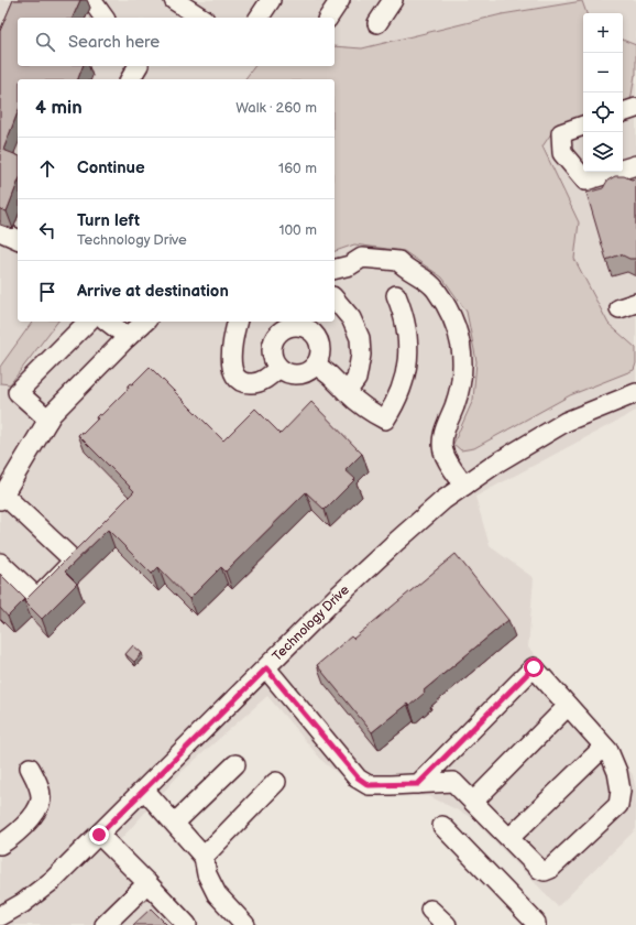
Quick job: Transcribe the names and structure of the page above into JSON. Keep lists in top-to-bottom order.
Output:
{
  "streets": {
    "street": ["Technology Drive"]
  },
  "page": {
    "map_buttons": ["+", "−"],
    "search": "Search here",
    "heading": ["4 min", "Walk · 260 m"],
    "list": [
      ["Continue", "160 m"],
      ["Turn left", "Technology Drive", "100 m"],
      "Arrive at destination"
    ]
  }
}
